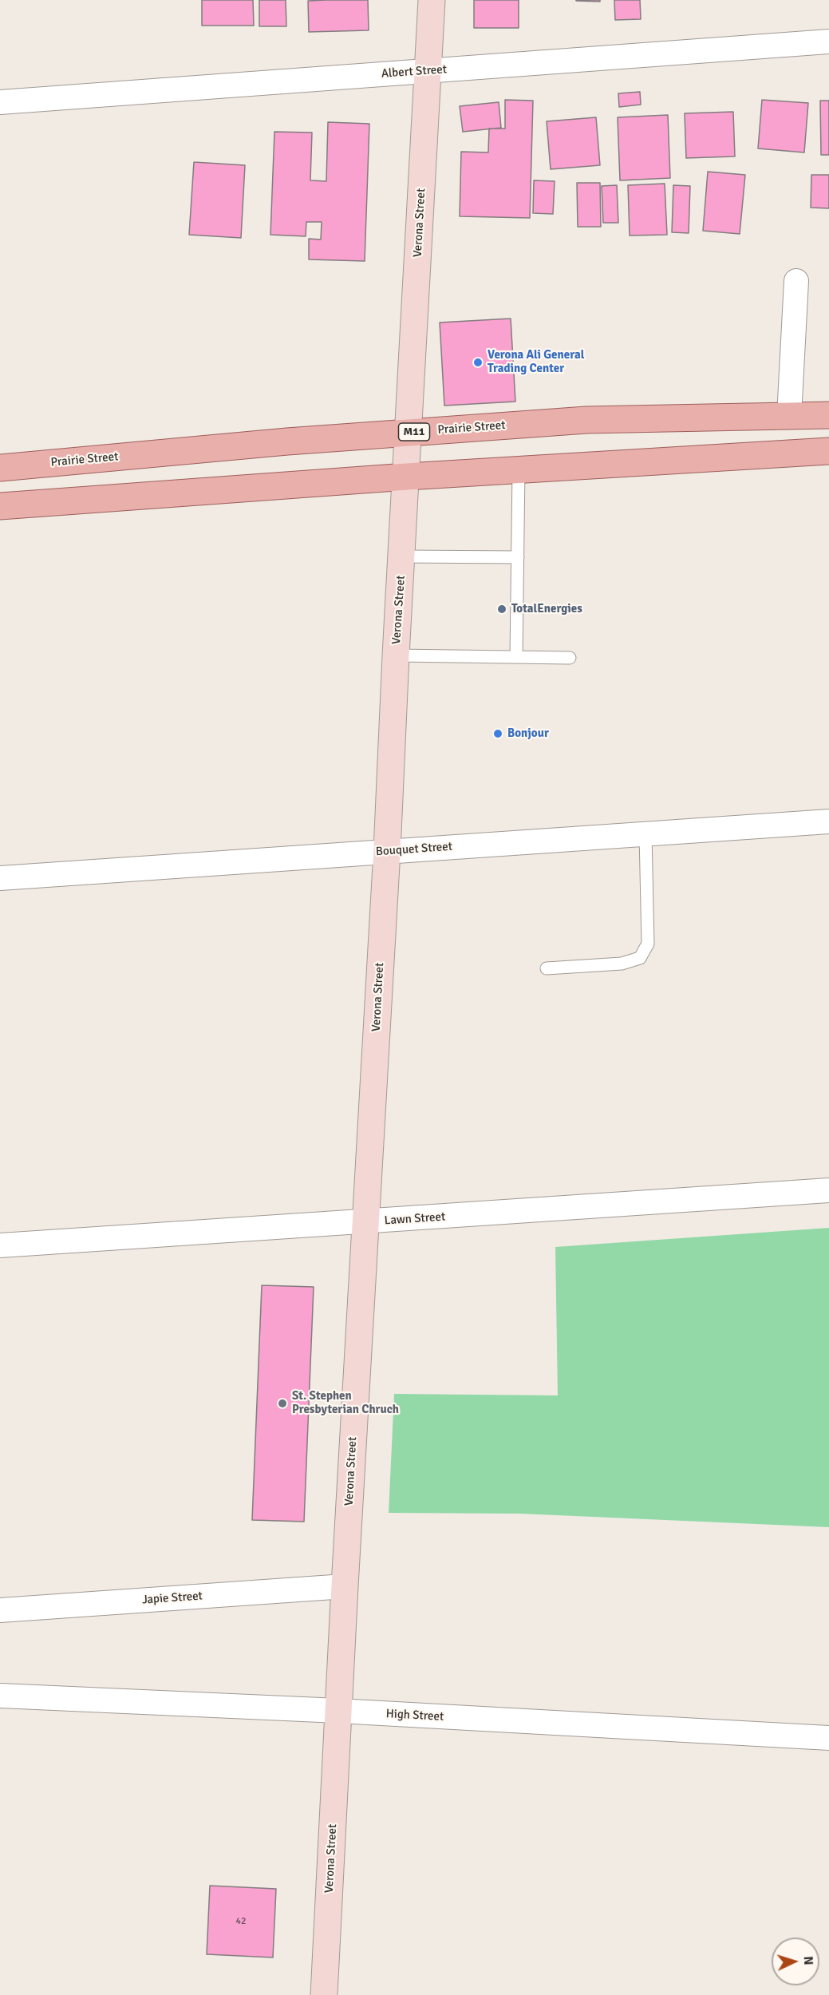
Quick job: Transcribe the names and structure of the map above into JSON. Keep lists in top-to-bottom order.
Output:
{
  "streets": {
    "main road": ["Verona Street", "Prairie Street", "M11"],
    "street": [
      "Albert Street",
      "Bouquet Street",
      "Lawn Street",
      "Japie Street",
      "High Street"
    ]
  },
  "crossings": [
    ["Albert Street", "Verona Street"],
    ["Verona Street", "Prairie Street"],
    ["Verona Street", "Bouquet Street"],
    ["Verona Street", "Lawn Street"],
    ["Verona Street", "Japie Street"],
    ["Verona Street", "High Street"]
  ],
  "places": [
    "Verona Ali General Trading Center",
    "TotalEnergies",
    "Bonjour",
    "St. Stephen Presbyterian Chruch"
  ],
  "house_numbers": ["42"],
  "north": "right"
}
